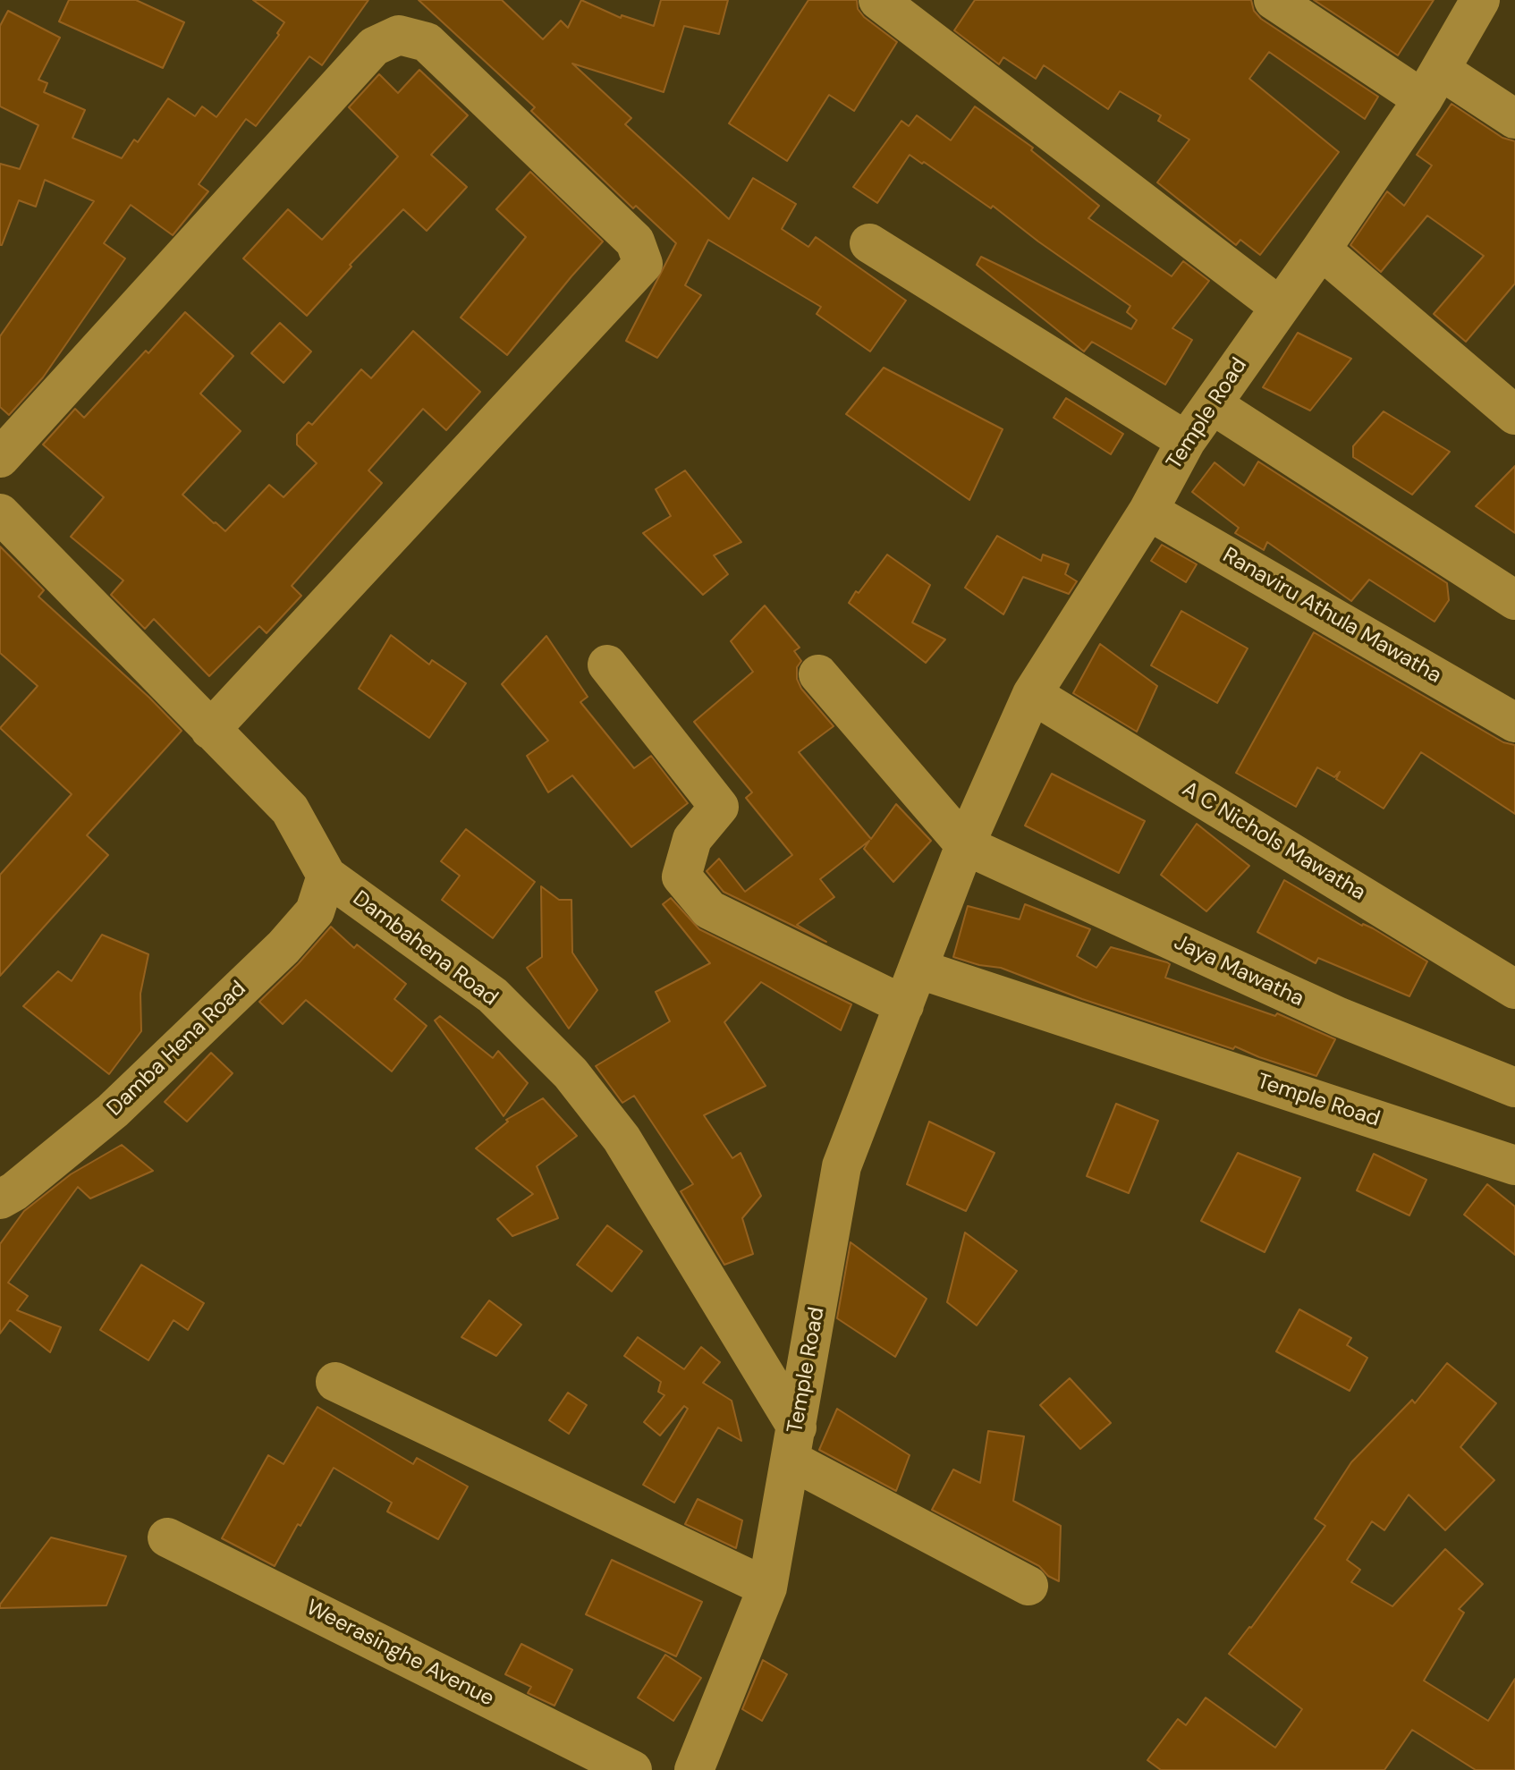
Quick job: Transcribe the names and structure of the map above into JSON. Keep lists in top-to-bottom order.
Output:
{
  "streets": {
    "street": [
      "Temple Road",
      "Ranaviru Athula Mawatha",
      "A C Nichols Mawatha",
      "Dambahena Road",
      "Jaya Mawatha",
      "Damba Hena Road",
      "Weerasinghe Avenue"
    ]
  },
  "crossings": [
    ["Temple Road", "Ranaviru Athula Mawatha"],
    ["Temple Road", "A C Nichols Mawatha"],
    ["Temple Road", "Dambahena Road"],
    ["Temple Road", "Jaya Mawatha"],
    ["Dambahena Road", "Damba Hena Road"]
  ]
}
